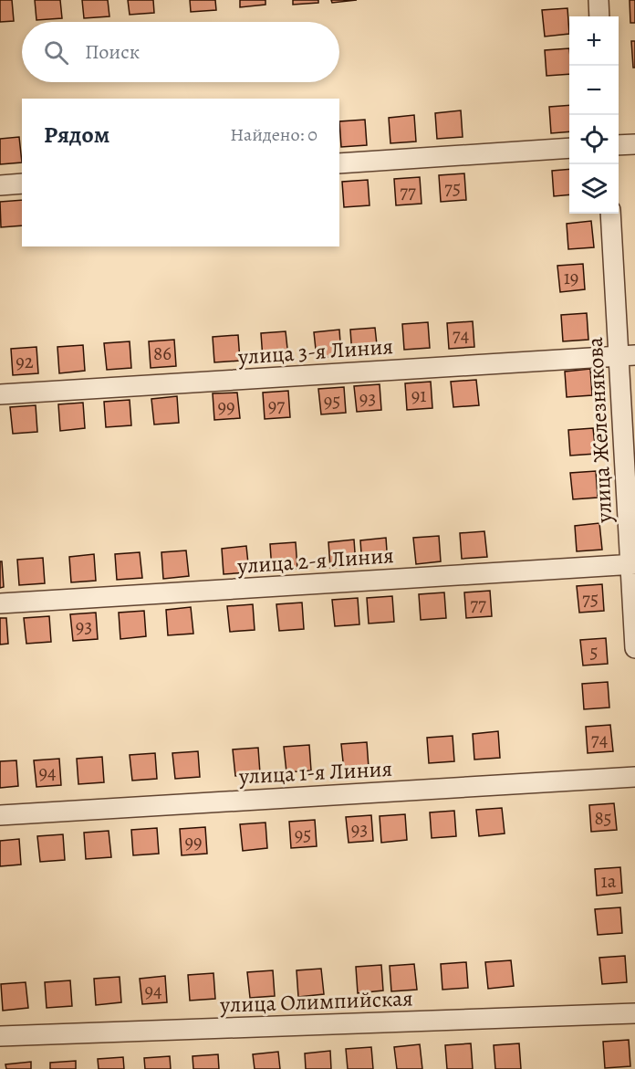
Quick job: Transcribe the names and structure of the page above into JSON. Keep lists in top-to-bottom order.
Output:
{
  "streets": {
    "street": [
      "улица 3-я Линия",
      "улица Железнякова",
      "улица 2-я Линия",
      "улица 1-я Линия",
      "улица Олимпийская"
    ]
  },
  "crossings": [
    ["улица 3-я Линия", "улица Железнякова"],
    ["улица Железнякова", "улица 2-я Линия"]
  ],
  "house_numbers": [
    "75",
    "77",
    "19",
    "74",
    "86",
    "92",
    "91",
    "93",
    "95",
    "97",
    "99",
    "75",
    "77",
    "93",
    "5",
    "74",
    "94",
    "85",
    "93",
    "95",
    "99",
    "1а",
    "94"
  ],
  "page": {
    "map_buttons": ["+", "−"],
    "search": "Поиск",
    "heading": ["Рядом", "Найдено: 0"]
  }
}
